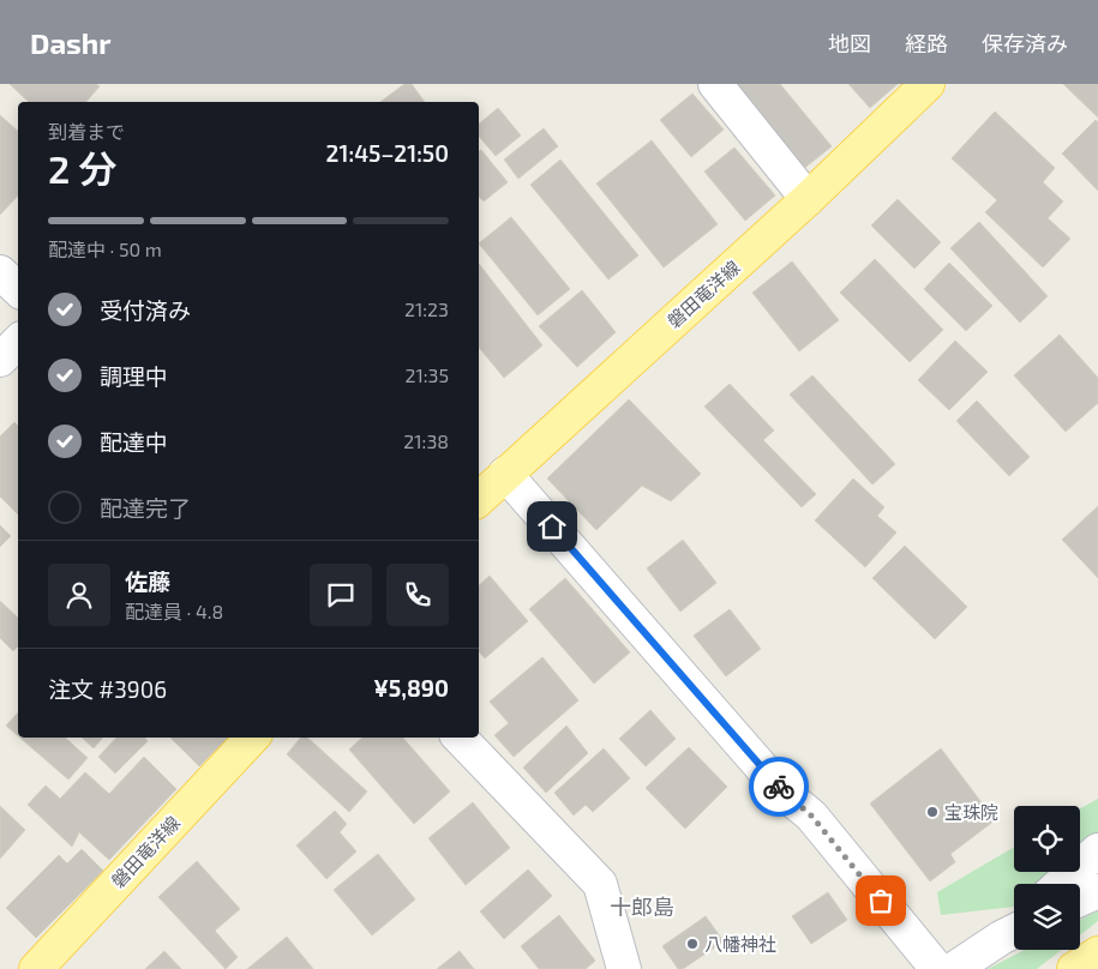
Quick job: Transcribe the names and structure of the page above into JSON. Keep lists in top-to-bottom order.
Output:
{
  "streets": {
    "main road": ["磐田竜洋線"]
  },
  "districts": ["十郎島"],
  "places": ["宝珠院", "八幡神社"],
  "page": {
    "header": "Dashr",
    "nav": ["地図", "経路", "保存済み"],
    "heading": ["2 分", "到着まで", "21:45–21:50"],
    "panel": [
      "佐藤",
      "配達員 · 4.8",
      "注文 #3906",
      "¥5,890"
    ],
    "bar": "配達中 · 50 m",
    "list": [
      ["受付済み", "21:23"],
      ["調理中", "21:35"],
      ["配達中", "21:38"],
      "配達完了"
    ]
  }
}
